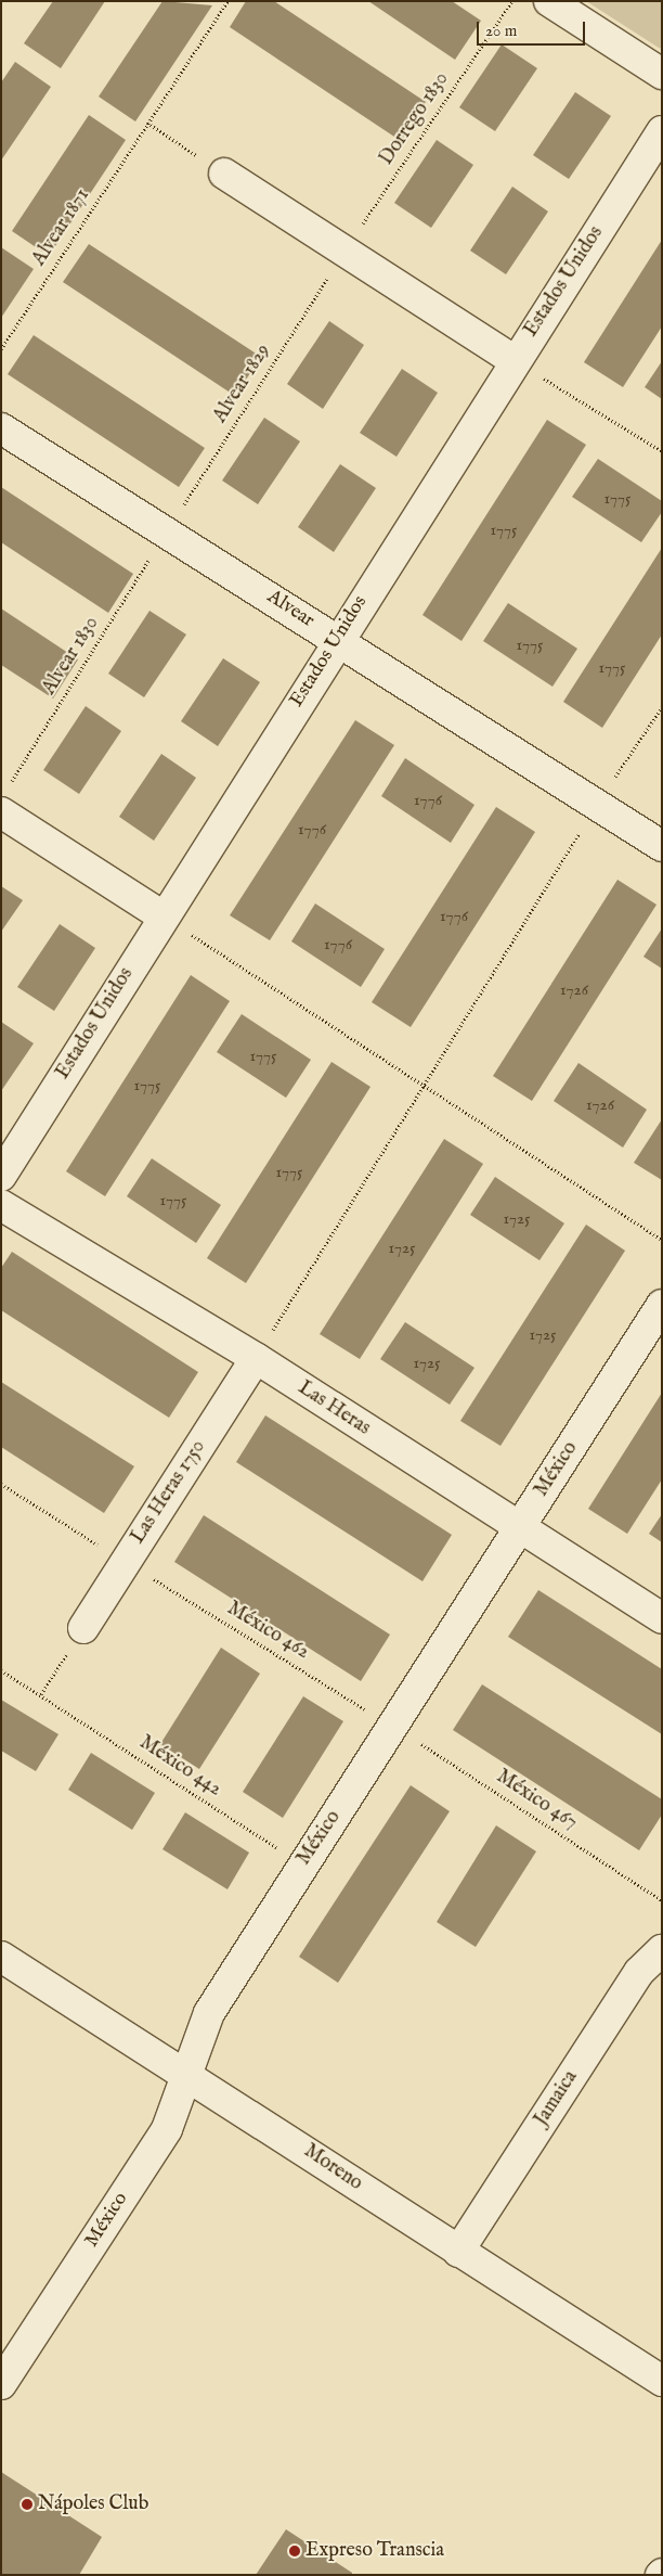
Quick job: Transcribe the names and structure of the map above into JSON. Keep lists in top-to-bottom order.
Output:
{
  "streets": {
    "street": [
      "Estados Unidos",
      "Alvear",
      "Las Heras",
      "México",
      "Las Heras 1750",
      "Jamaica",
      "Moreno"
    ],
    "path": [
      "Dorrego 1830",
      "Alvear 1871",
      "Alvear 1829",
      "Alvear 1830",
      "México 462",
      "México 442",
      "México 467"
    ]
  },
  "crossings": [
    ["Dorrego 1830", "Alvear 1829"],
    ["Estados Unidos", "Alvear"],
    ["Alvear 1829", "Alvear"],
    ["Alvear 1829", "Alvear 1830"],
    ["Alvear", "Alvear 1830"],
    ["Las Heras", "México"],
    ["Las Heras", "Las Heras 1750"],
    ["México", "México 462"],
    ["México", "México 442"],
    ["México", "México 467"],
    ["México", "Moreno"],
    ["Las Heras 1750", "México 462"],
    ["México 462", "México 467"],
    ["Jamaica", "Moreno"]
  ],
  "places": ["Nápoles Club", "Expreso Transcia"],
  "house_numbers": [
    "1775",
    "1775",
    "1775",
    "1775",
    "1776",
    "1776",
    "1776",
    "1776",
    "1726",
    "1775",
    "1775",
    "1726",
    "1775",
    "1775",
    "1725",
    "1725",
    "1725",
    "1725"
  ],
  "scale_bar": "20 m"
}
